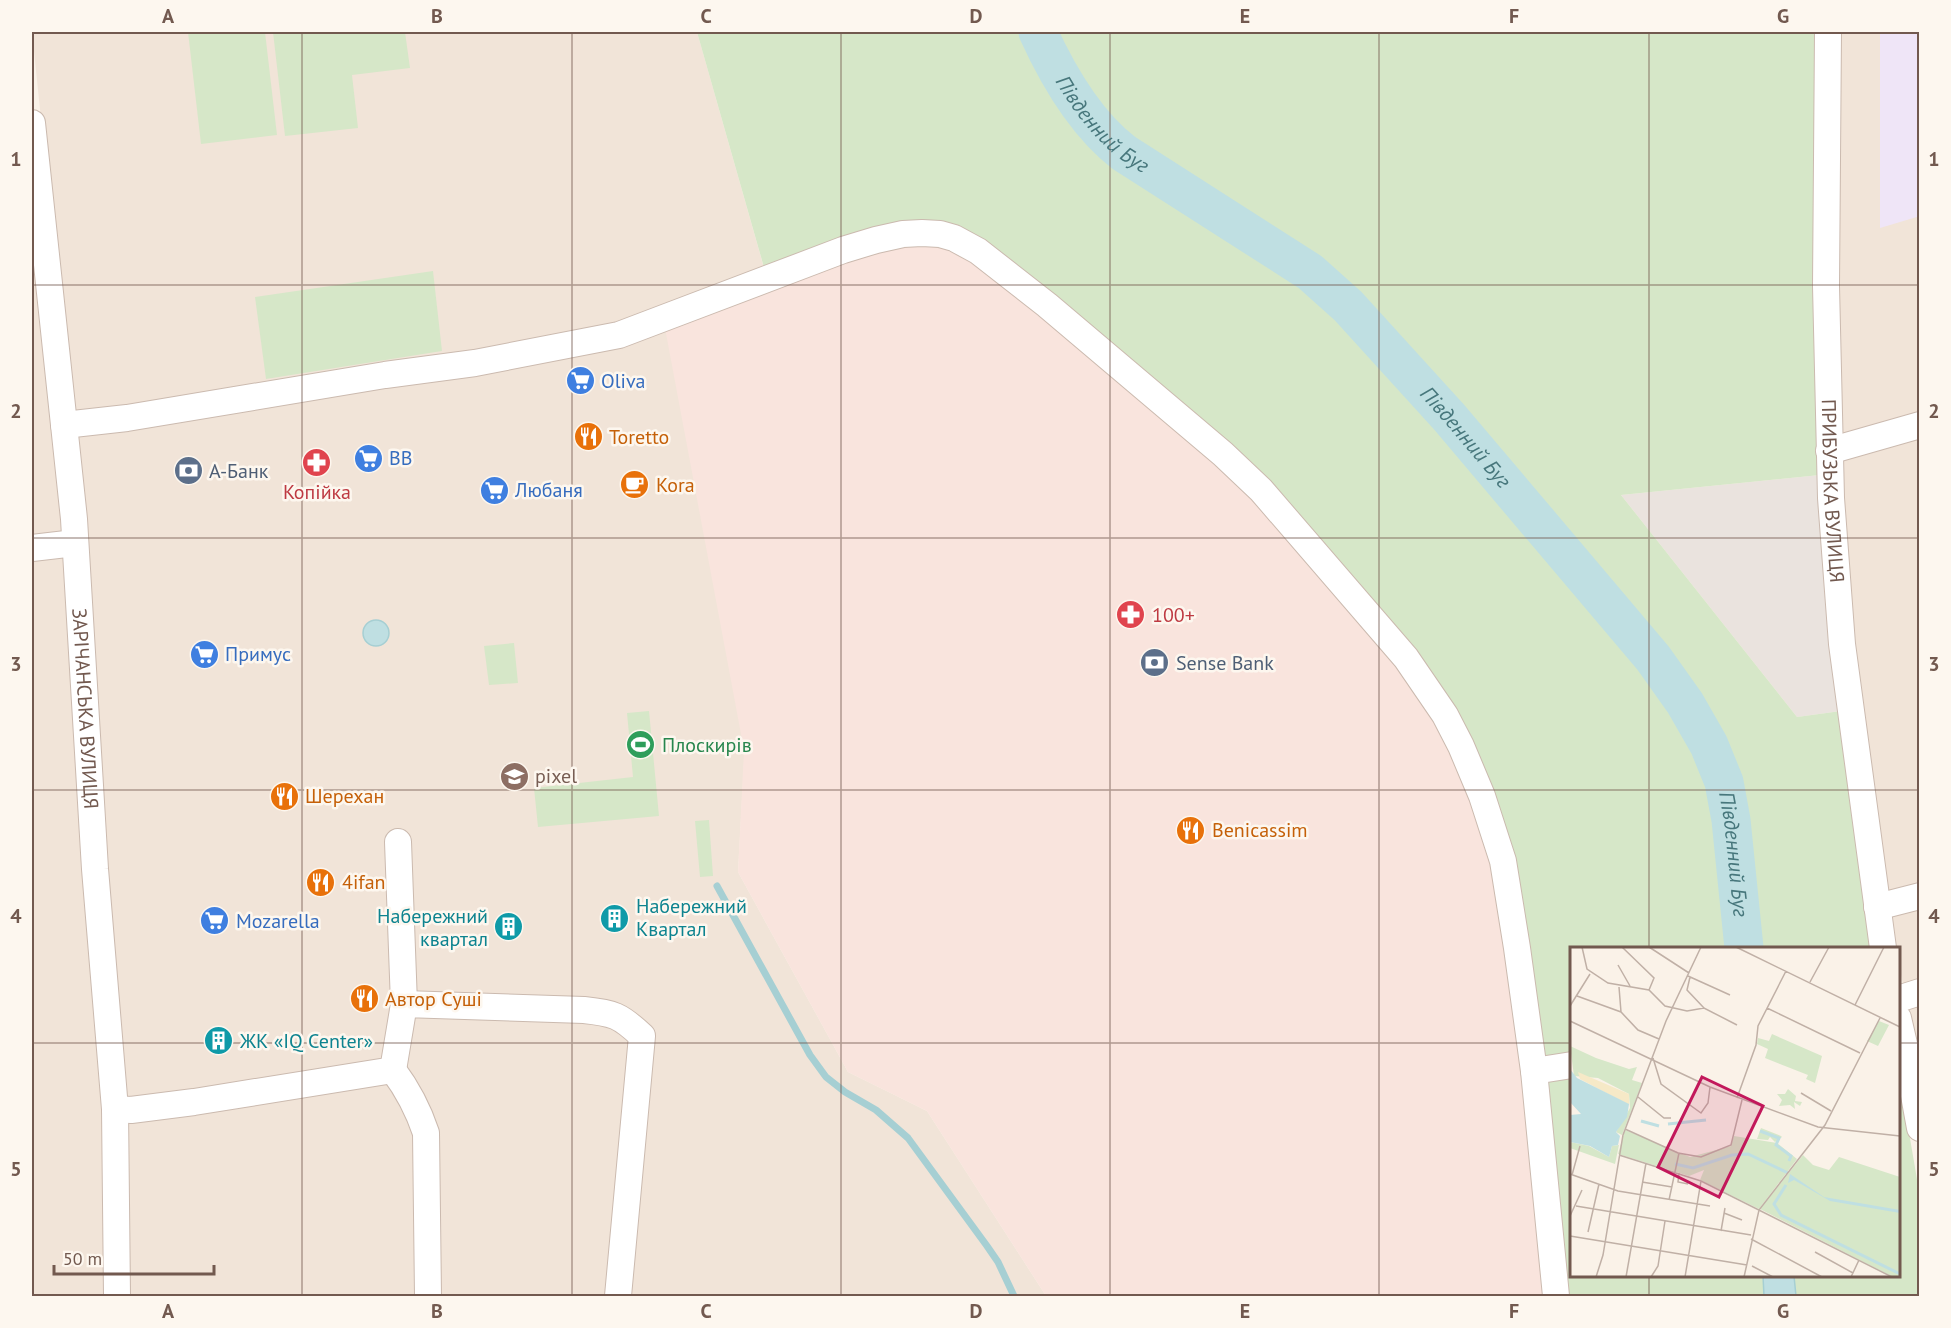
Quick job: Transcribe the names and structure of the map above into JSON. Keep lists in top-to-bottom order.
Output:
{
  "streets": {
    "street": ["ПРИБУЗЬКА ВУЛИЦЯ", "ЗАРІЧАНСЬКА ВУЛИЦЯ"]
  },
  "water": ["Південний Буг"],
  "places": {
    "supermarket": [
      "Oliva",
      "ВВ",
      "Любаня",
      "Примус",
      "Mozarella"
    ],
    "restaurant": [
      "Toretto",
      "Шерехан",
      "Benicassim",
      "4ifan",
      "Автор Суші"
    ],
    "pharmacy": ["Копійка", "100+"],
    "bank": ["А-Банк", "Sense Bank"],
    "cafe": ["Kora"],
    "sports": ["Плоскирів"],
    "school or university": ["pixel"],
    "building": ["Набережний Квартал", "Набережний квартал", "ЖК «IQ Center»"]
  },
  "scale_bar": "50 m",
  "grid": {
    "columns": [
      "A",
      "B",
      "C",
      "D",
      "E",
      "F",
      "G"
    ],
    "rows": [
      "1",
      "2",
      "3",
      "4",
      "5"
    ]
  }
}
